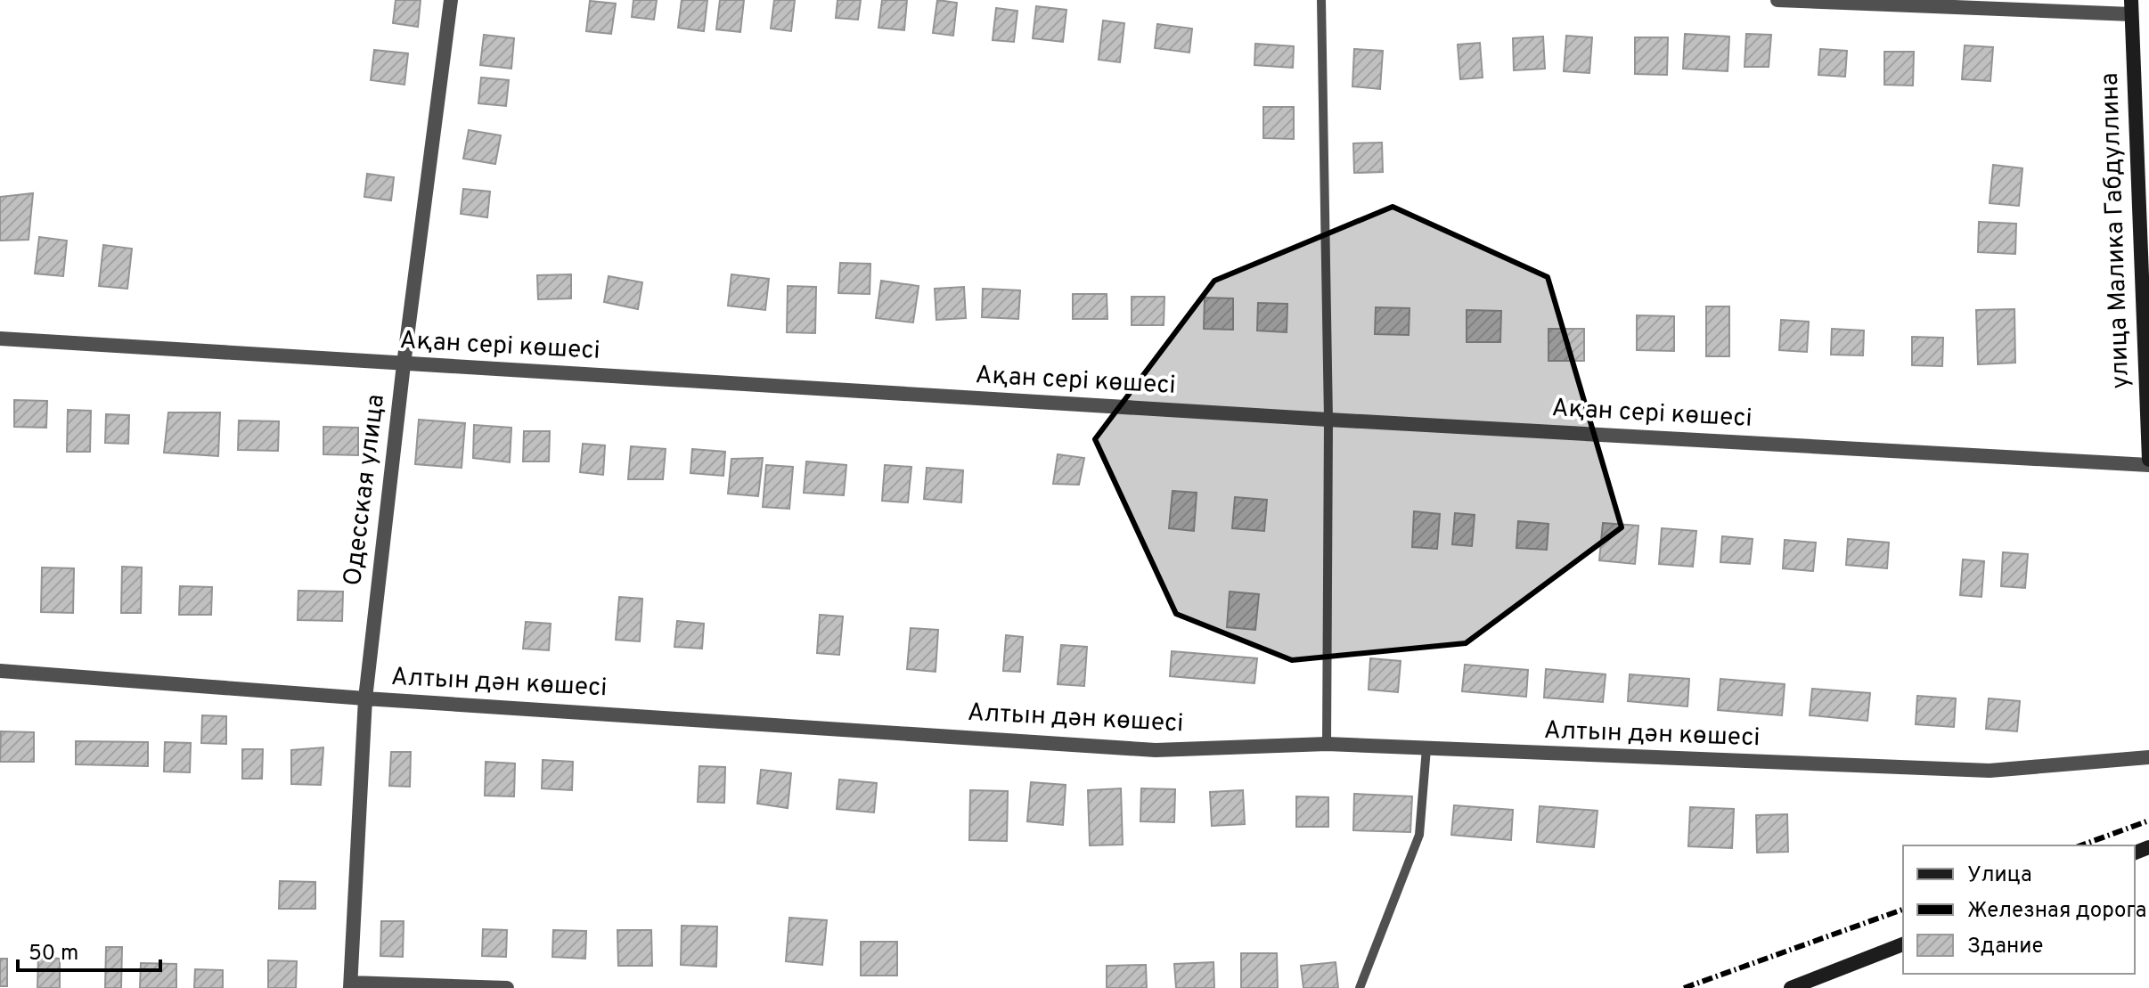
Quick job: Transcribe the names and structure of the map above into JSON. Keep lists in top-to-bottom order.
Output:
{
  "streets": {
    "main road": ["улица Малика Габдуллина"],
    "street": ["Ақан сері көшесі", "Одесская улица", "Алтын дән көшесі"]
  },
  "crossings": [
    ["улица Малика Габдуллина", "Ақан сері көшесі"],
    ["Ақан сері көшесі", "Одесская улица"],
    ["Одесская улица", "Алтын дән көшесі"]
  ],
  "legend": ["Улица", "Железная дорога", "Здание"],
  "scale_bar": "50 m"
}
